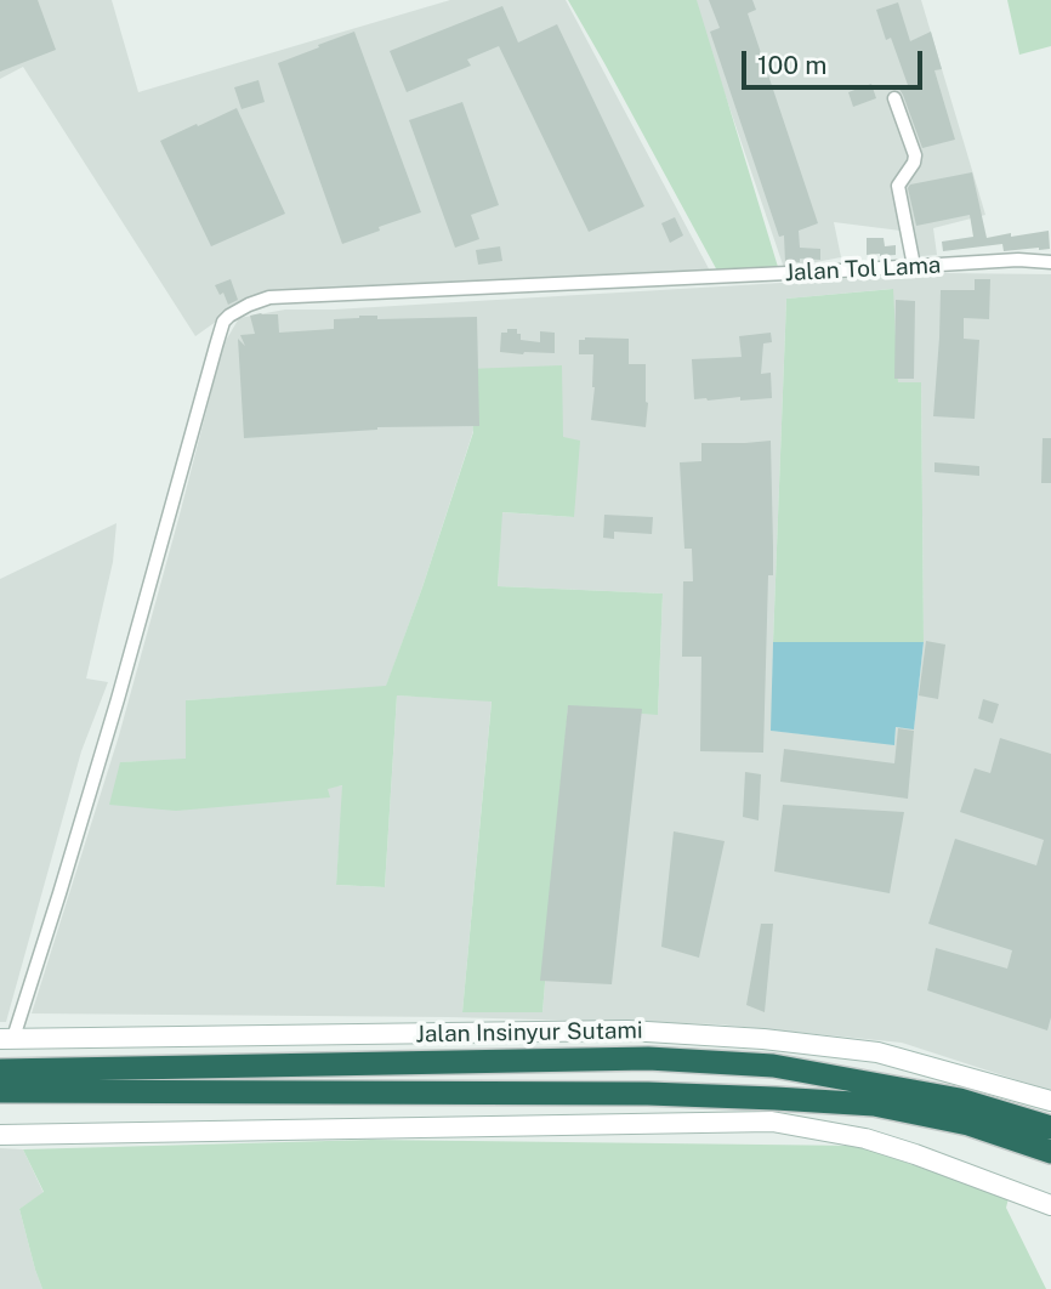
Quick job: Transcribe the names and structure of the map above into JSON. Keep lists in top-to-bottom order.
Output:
{
  "streets": {
    "highway": ["Jalan Insinyur Sutami"],
    "street": ["Jalan Tol Lama"]
  },
  "scale_bar": "100 m"
}
